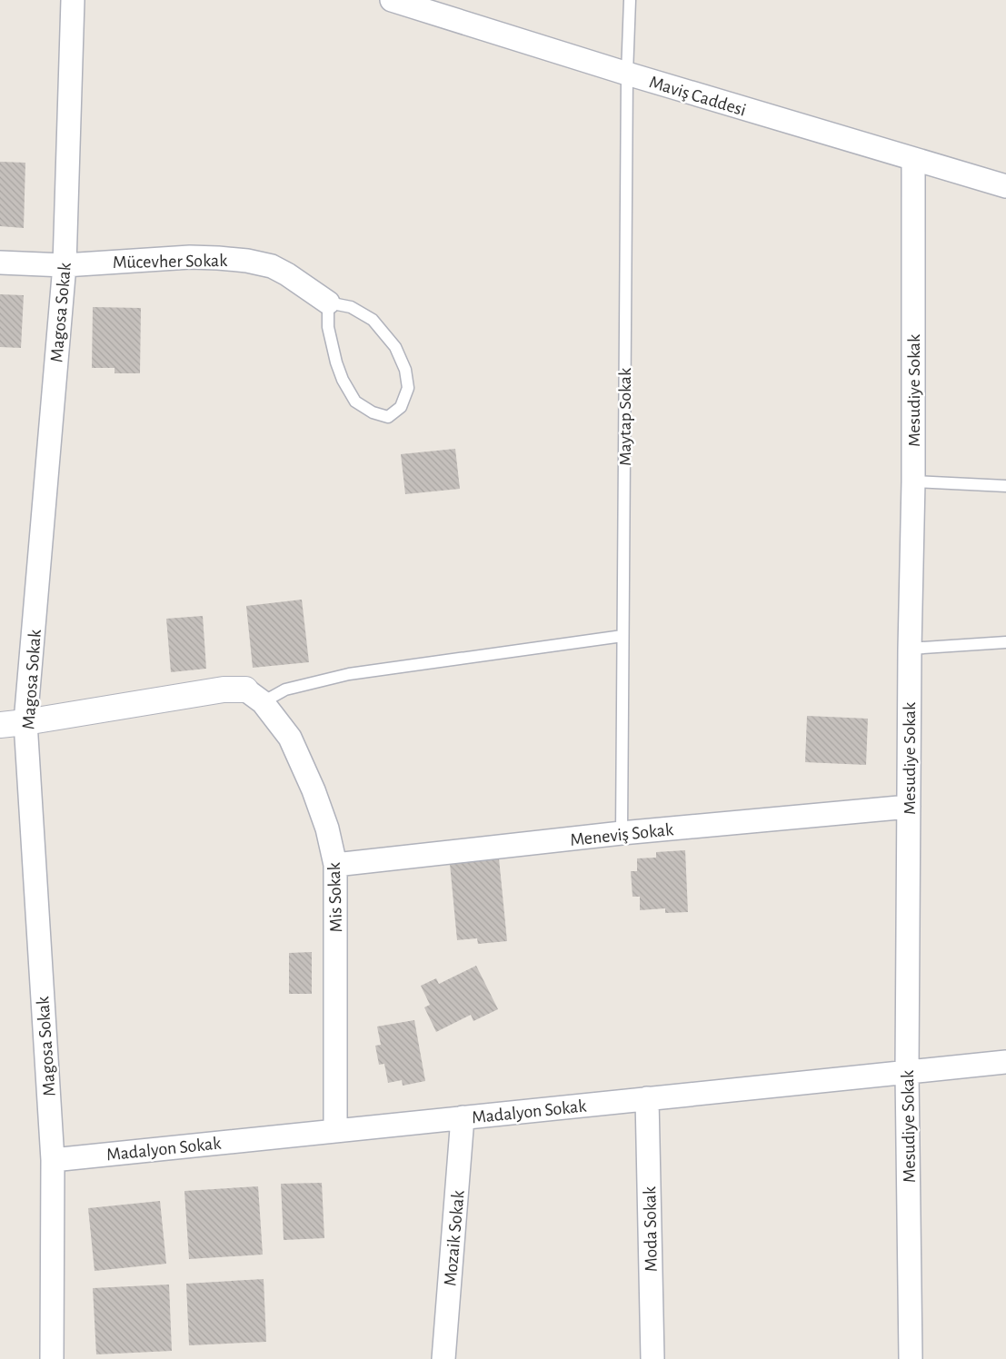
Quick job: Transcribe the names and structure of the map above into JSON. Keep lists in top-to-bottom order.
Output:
{
  "streets": {
    "street": [
      "Maviş Caddesi",
      "Mücevher Sokak",
      "Magosa Sokak",
      "Mesudiye Sokak",
      "Meneviş Sokak",
      "Mis Sokak",
      "Madalyon Sokak",
      "Moda Sokak",
      "Mozaik Sokak"
    ],
    "lane": ["Maytap Sokak"]
  },
  "crossings": [
    ["Maviş Caddesi", "Mesudiye Sokak"],
    ["Maviş Caddesi", "Maytap Sokak"],
    ["Mücevher Sokak", "Magosa Sokak"],
    ["Magosa Sokak", "Madalyon Sokak"],
    ["Mesudiye Sokak", "Meneviş Sokak"],
    ["Mesudiye Sokak", "Madalyon Sokak"],
    ["Maytap Sokak", "Meneviş Sokak"],
    ["Meneviş Sokak", "Mis Sokak"],
    ["Mis Sokak", "Madalyon Sokak"],
    ["Madalyon Sokak", "Moda Sokak"],
    ["Madalyon Sokak", "Mozaik Sokak"]
  ]
}
